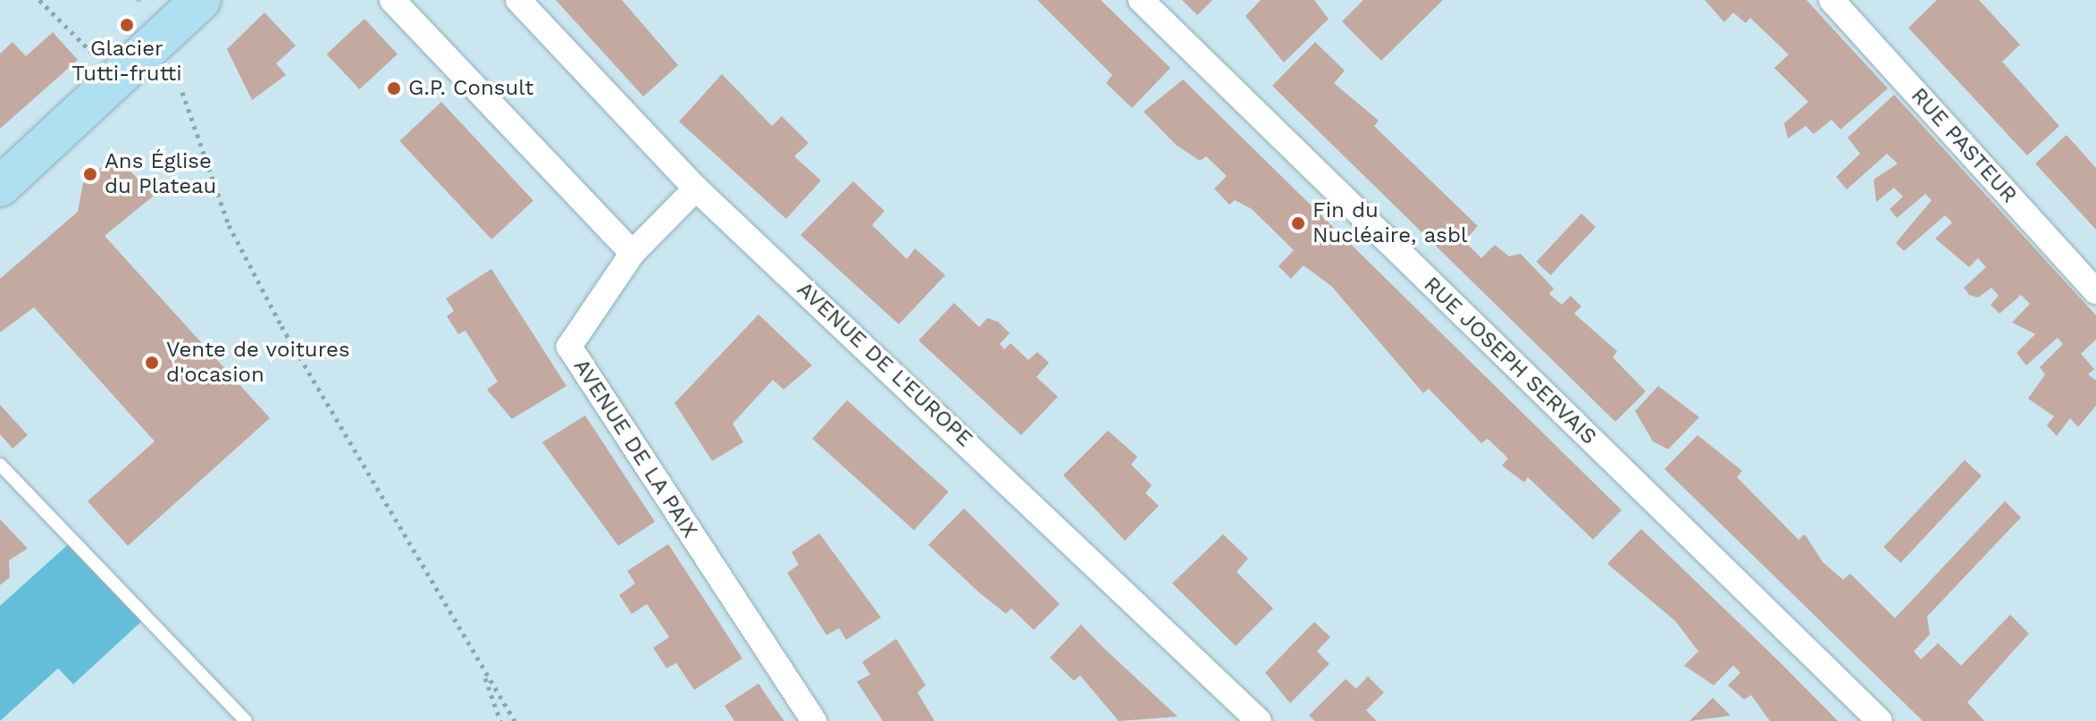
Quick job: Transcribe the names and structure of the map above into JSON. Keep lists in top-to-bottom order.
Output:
{
  "streets": {
    "street": [
      "RUE PASTEUR",
      "RUE JOSEPH SERVAIS",
      "AVENUE DE L'EUROPE",
      "AVENUE DE LA PAIX"
    ]
  },
  "crossings": [
    ["AVENUE DE L'EUROPE", "AVENUE DE LA PAIX"]
  ],
  "places": [
    "Glacier Tutti-frutti",
    "G.P. Consult",
    "Ans Église du Plateau",
    "Fin du Nucléaire, asbl",
    "Vente de voitures d'ocasion"
  ]
}
